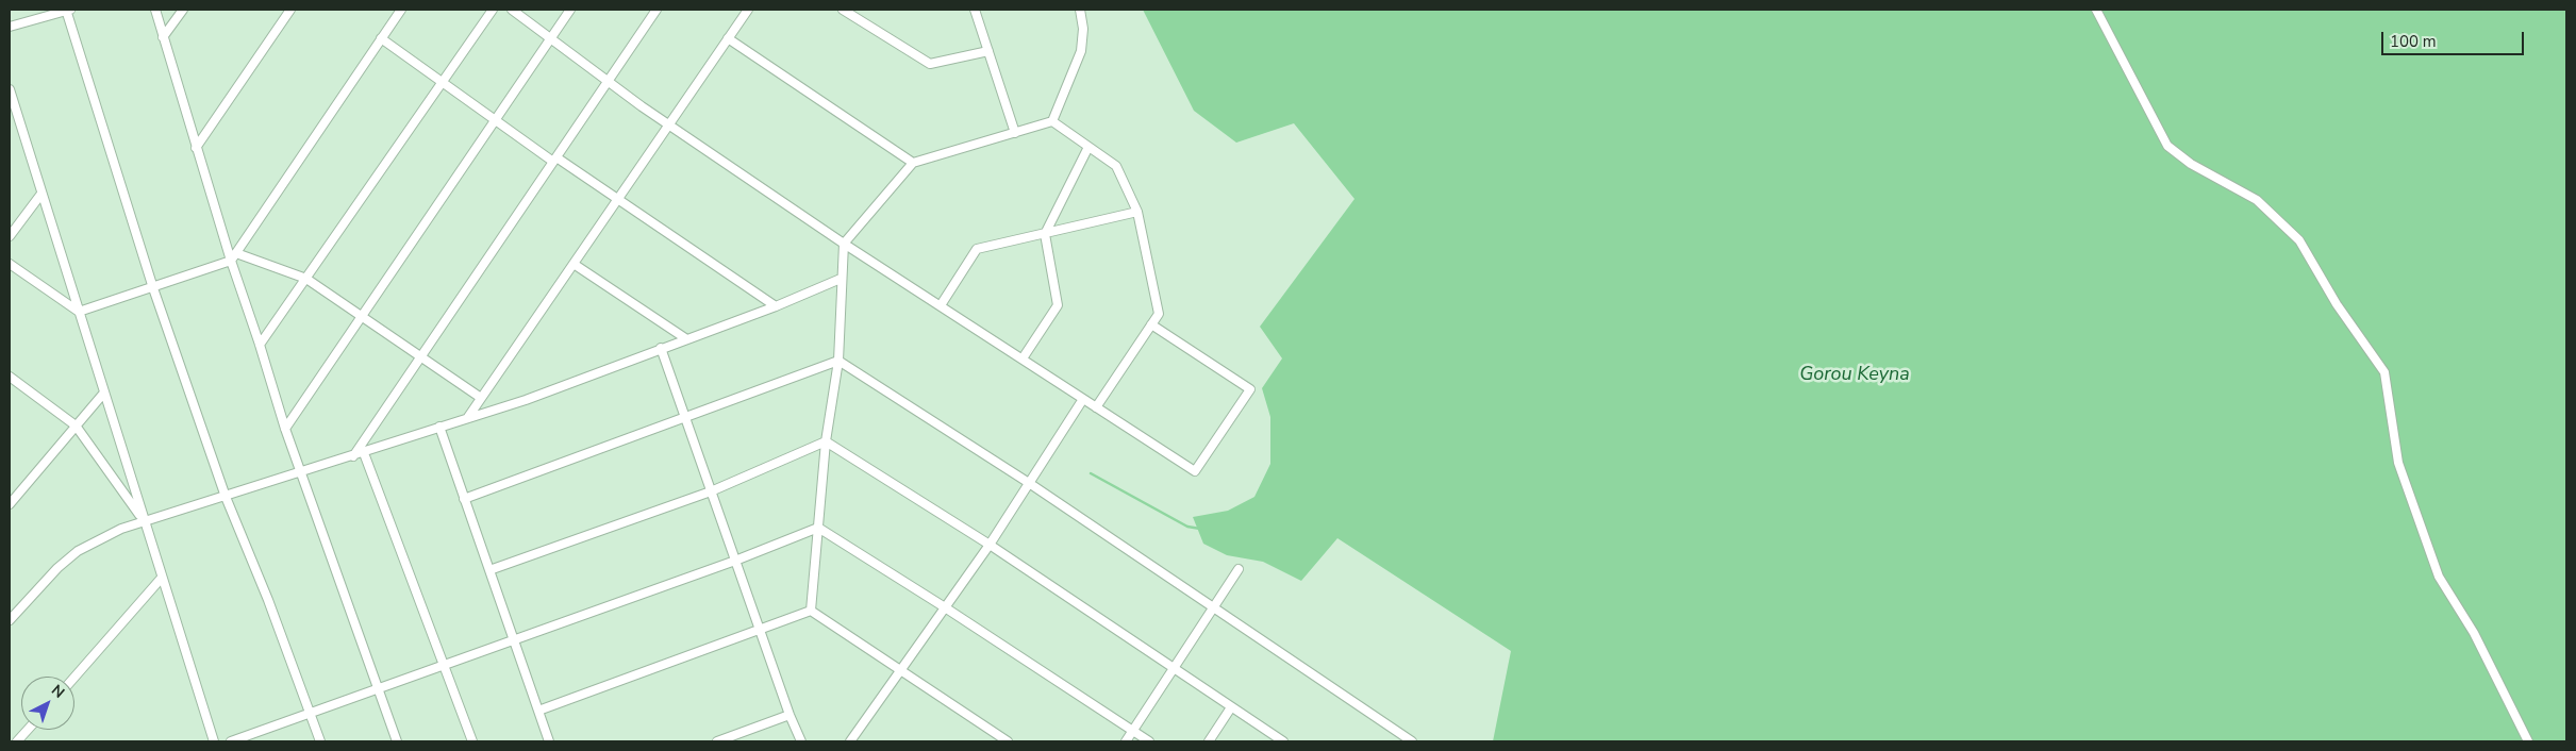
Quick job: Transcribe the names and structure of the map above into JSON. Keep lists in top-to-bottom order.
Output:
{
  "water": ["Gorou Keyna"],
  "scale_bar": "100 m",
  "north": "top right"
}
